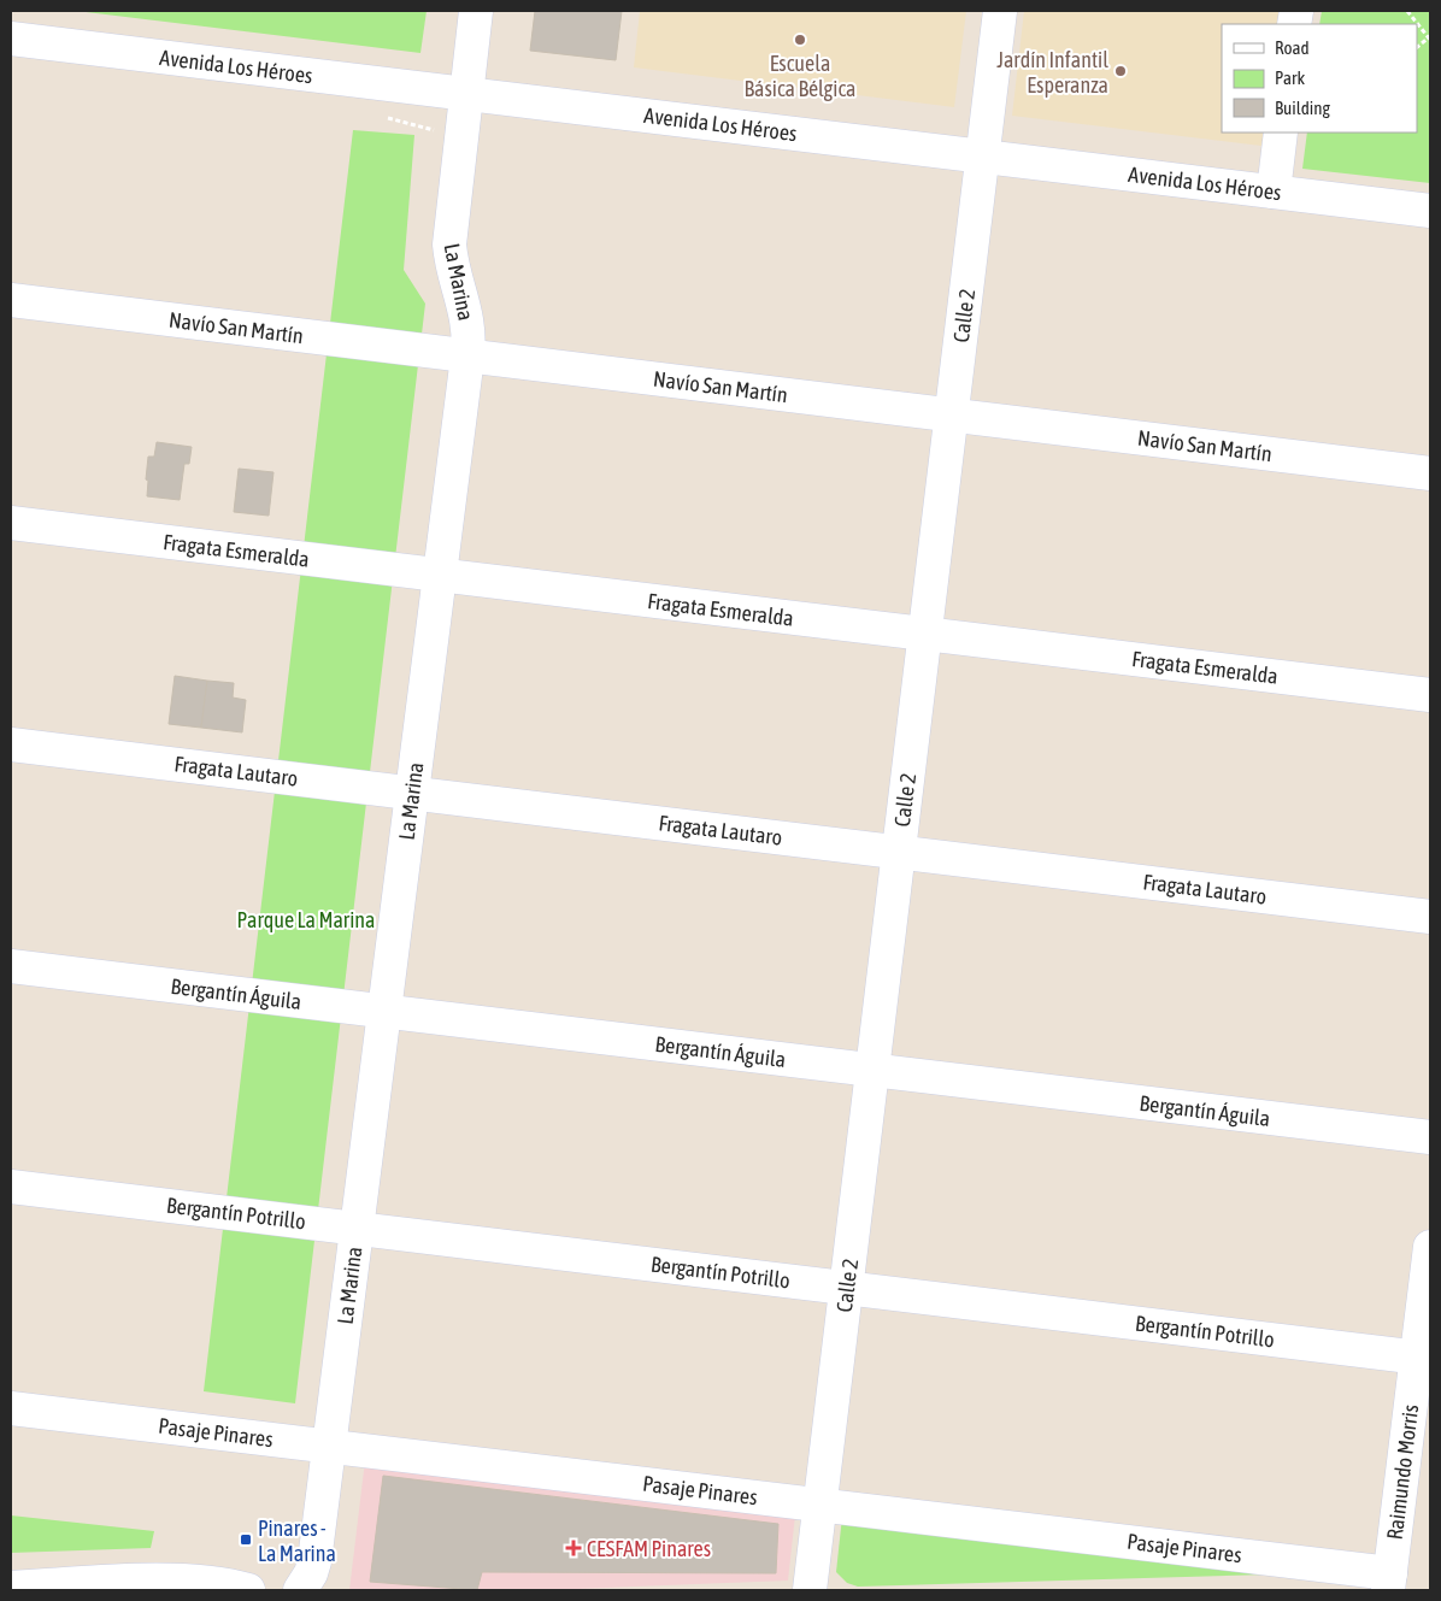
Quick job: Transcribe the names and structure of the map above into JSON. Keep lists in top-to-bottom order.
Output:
{
  "streets": {
    "street": [
      "Avenida Los Héroes",
      "La Marina",
      "Calle 2",
      "Navío San Martín",
      "Fragata Esmeralda",
      "Fragata Lautaro",
      "Bergantín Águila",
      "Bergantín Potrillo",
      "Pasaje Pinares",
      "Raimundo Morris"
    ]
  },
  "crossings": [
    ["Avenida Los Héroes", "La Marina"],
    ["Avenida Los Héroes", "Calle 2"],
    ["La Marina", "Navío San Martín"],
    ["La Marina", "Fragata Esmeralda"],
    ["La Marina", "Fragata Lautaro"],
    ["La Marina", "Bergantín Águila"],
    ["La Marina", "Bergantín Potrillo"],
    ["La Marina", "Pasaje Pinares"],
    ["Calle 2", "Navío San Martín"],
    ["Calle 2", "Fragata Esmeralda"],
    ["Calle 2", "Fragata Lautaro"],
    ["Calle 2", "Bergantín Águila"],
    ["Calle 2", "Bergantín Potrillo"],
    ["Calle 2", "Pasaje Pinares"],
    ["Bergantín Potrillo", "Raimundo Morris"],
    ["Pasaje Pinares", "Raimundo Morris"]
  ],
  "parks": ["Parque La Marina"],
  "places": {
    "other": ["Escuela Básica Bélgica", "Jardín Infantil Esperanza"],
    "transit": ["Pinares - La Marina"],
    "health": ["CESFAM Pinares"]
  },
  "legend": ["Road", "Park", "Building"]
}
